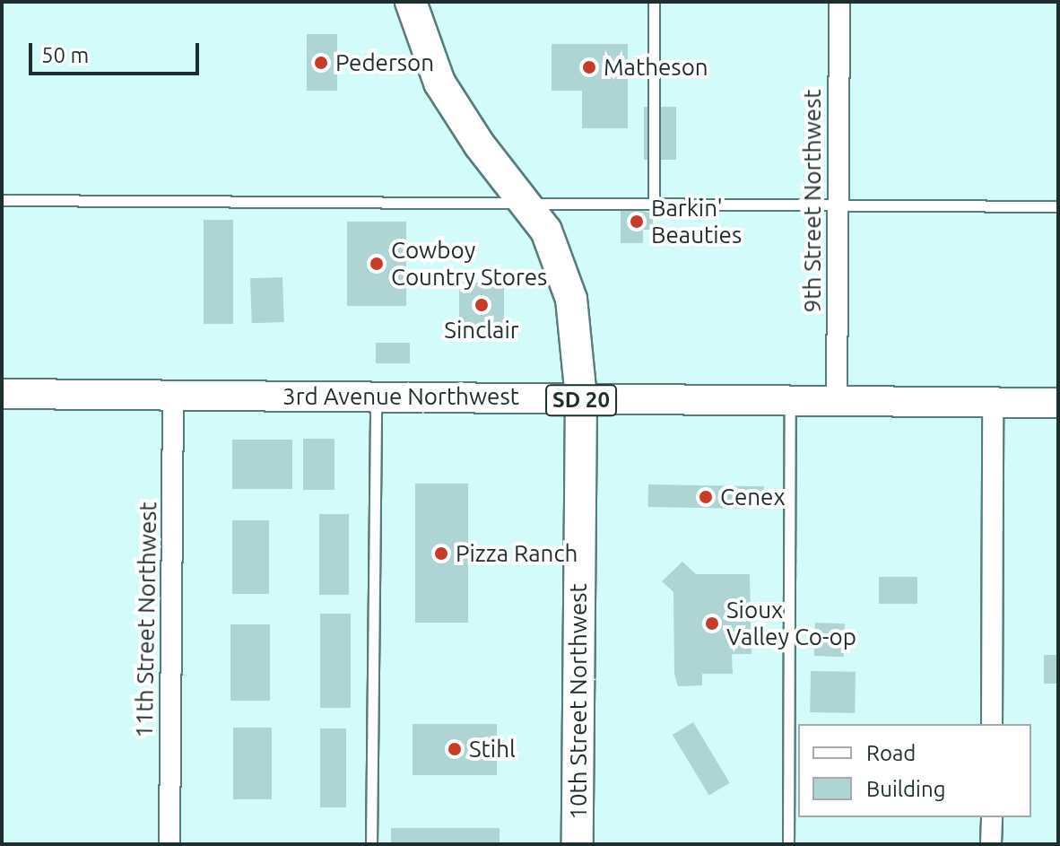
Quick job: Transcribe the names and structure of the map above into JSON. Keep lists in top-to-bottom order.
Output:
{
  "streets": {
    "main road": ["SD 20", "10th Street Northwest"],
    "street": ["9th Street Northwest", "3rd Avenue Northwest", "11th Street Northwest"]
  },
  "crossings": [
    ["9th Street Northwest", "3rd Avenue Northwest"],
    ["3rd Avenue Northwest", "11th Street Northwest"],
    ["3rd Avenue Northwest", "10th Street Northwest"]
  ],
  "places": [
    "Pederson",
    "Matheson",
    "Barkin' Beauties",
    "Cowboy Country Stores",
    "Sinclair",
    "Cenex",
    "Pizza Ranch",
    "Sioux Valley Co-op",
    "Stihl"
  ],
  "legend": ["Road", "Building"],
  "scale_bar": "50 m"
}
